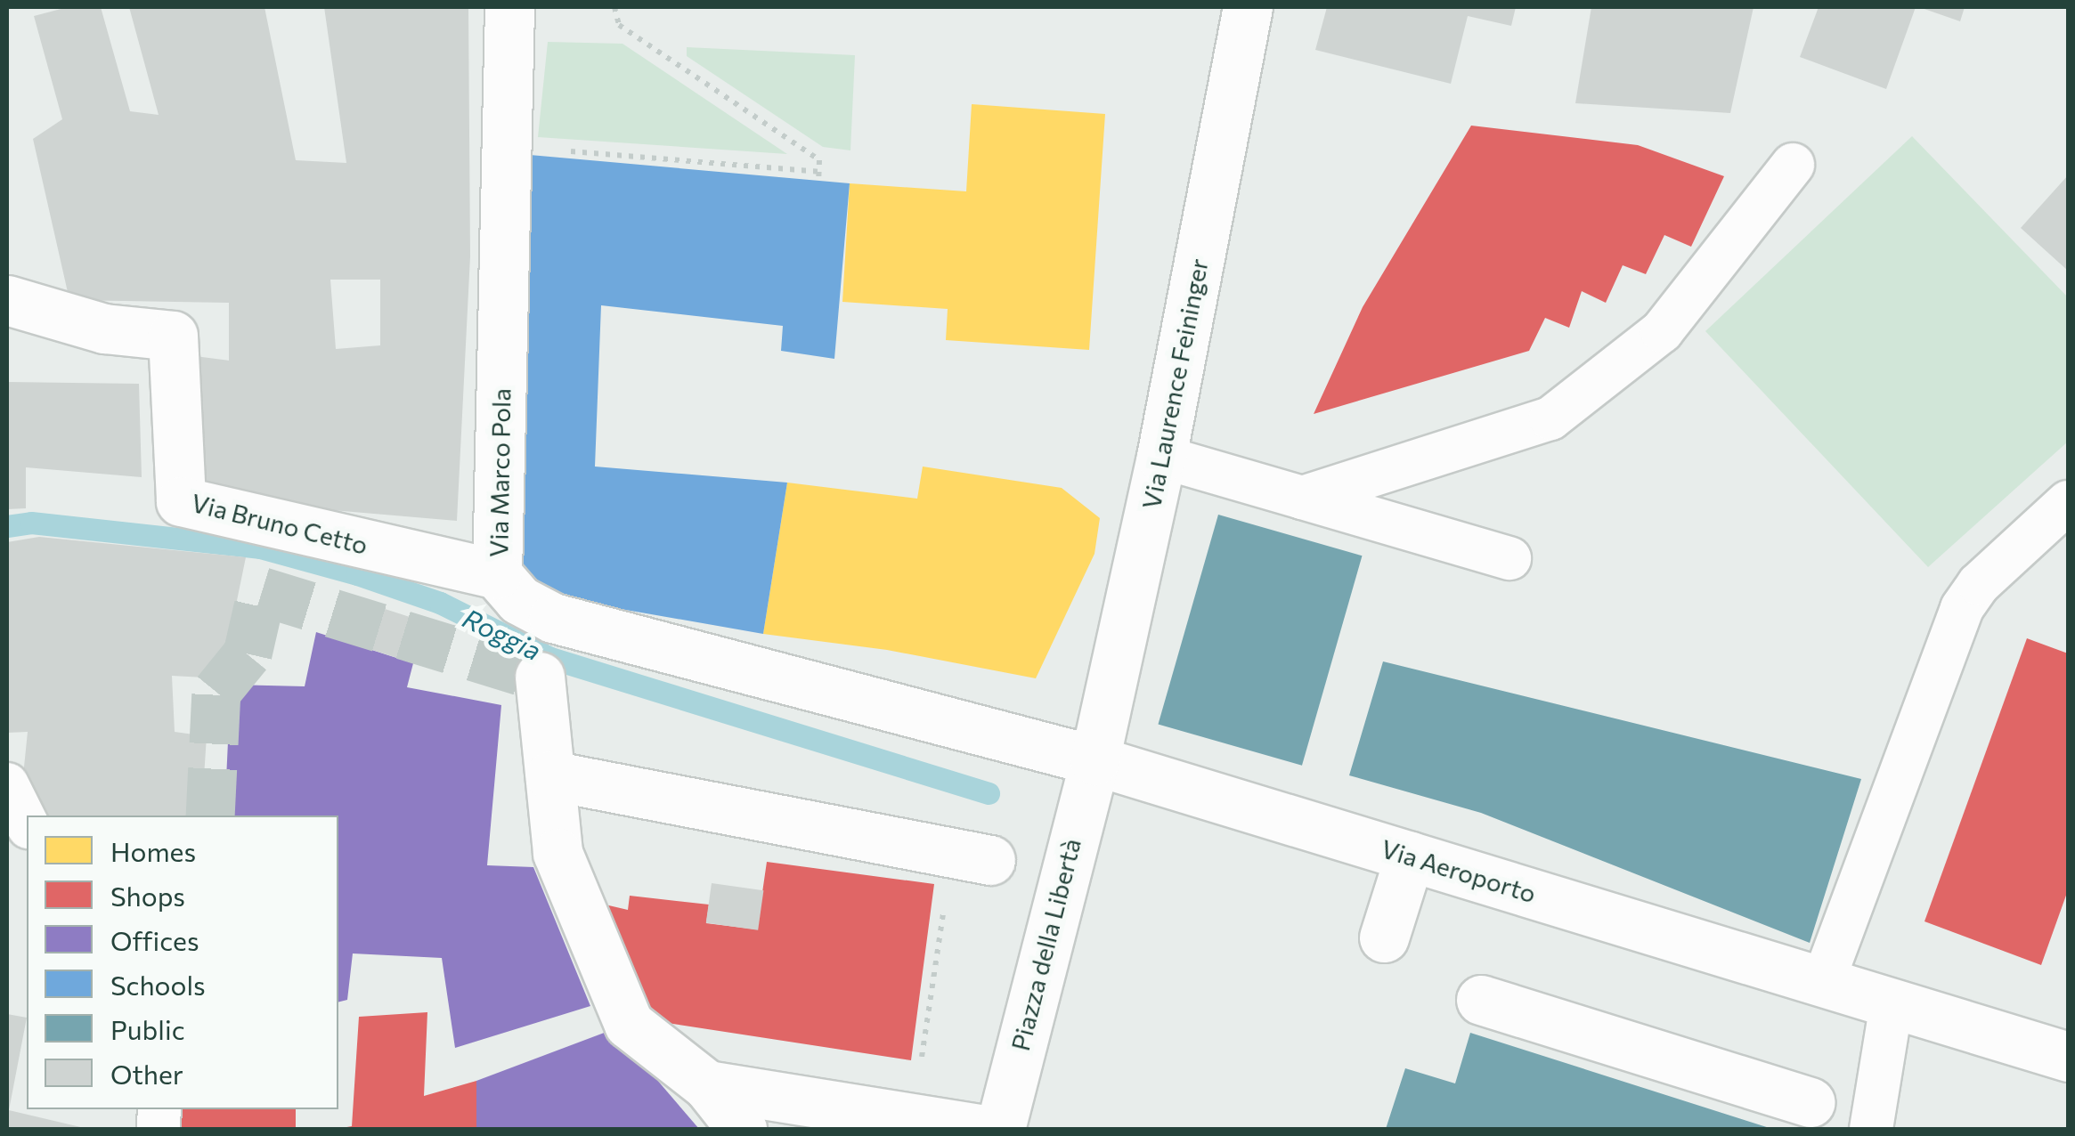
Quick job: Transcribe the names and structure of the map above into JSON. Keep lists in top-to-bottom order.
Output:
{
  "streets": {
    "street": [
      "Via Laurence Feininger",
      "Via Marco Pola",
      "Via Bruno Cetto",
      "Via Aeroporto",
      "Piazza della Libertà"
    ]
  },
  "crossings": [
    ["Via Laurence Feininger", "Via Marco Pola"],
    ["Via Laurence Feininger", "Via Aeroporto"],
    ["Via Laurence Feininger", "Piazza della Libertà"],
    ["Via Marco Pola", "Via Bruno Cetto"],
    ["Via Marco Pola", "Via Aeroporto"],
    ["Via Marco Pola", "Piazza della Libertà"],
    ["Via Aeroporto", "Piazza della Libertà"]
  ],
  "water": ["Roggia"],
  "legend": [
    "Homes",
    "Shops",
    "Offices",
    "Schools",
    "Public",
    "Other"
  ]
}
